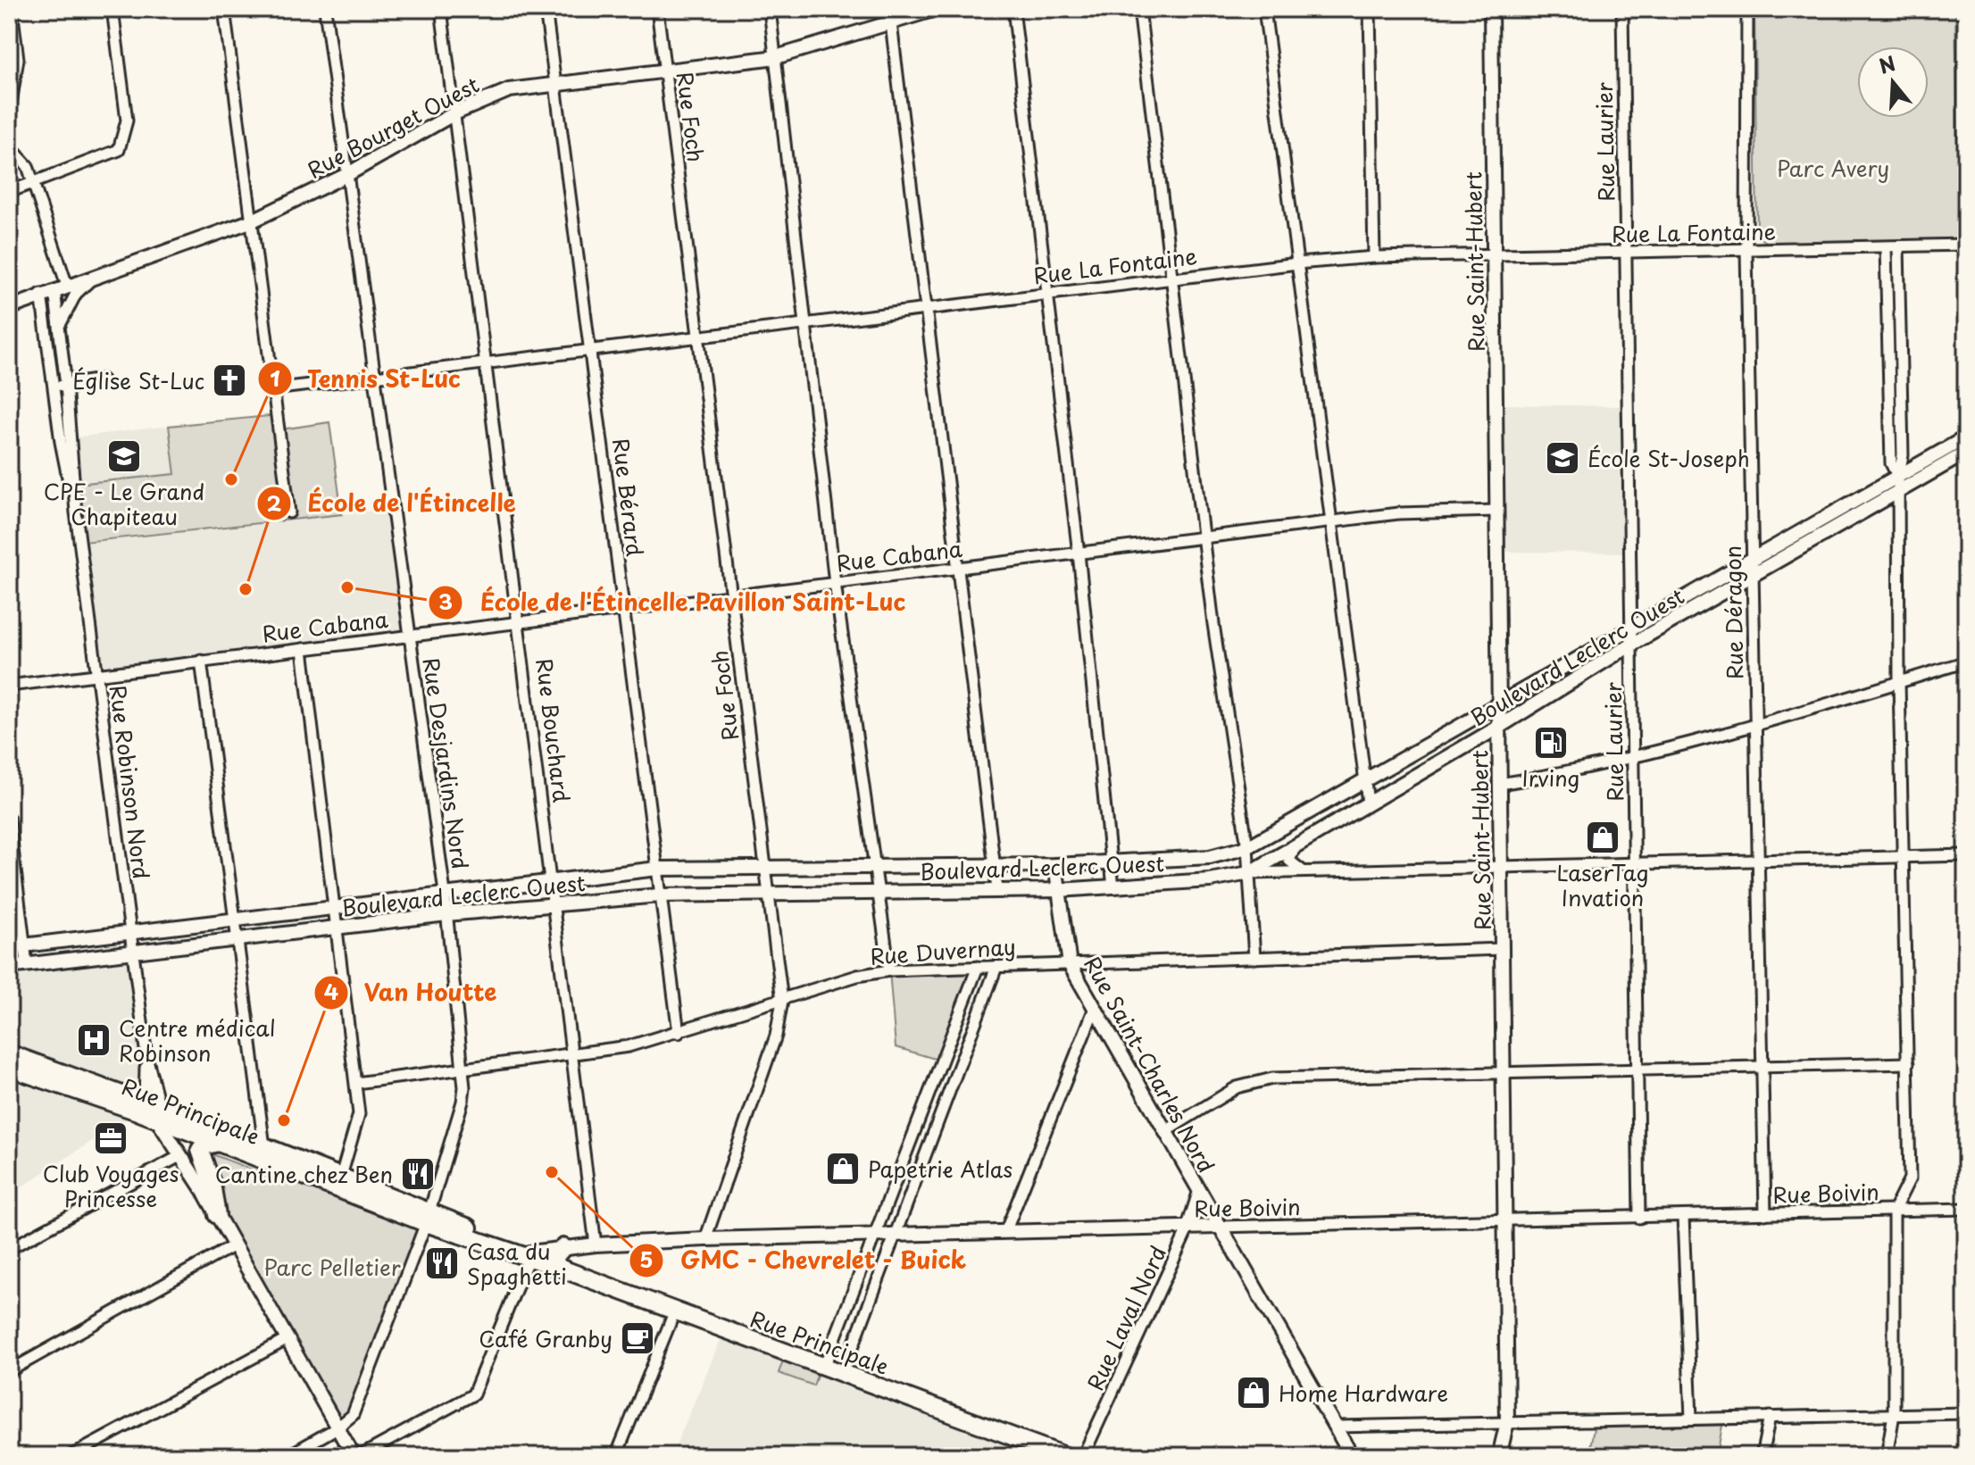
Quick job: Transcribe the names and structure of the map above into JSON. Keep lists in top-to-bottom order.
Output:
{
  "streets": {
    "main road": ["Rue Principale"],
    "street": [
      "Rue Foch",
      "Rue Bourget Ouest",
      "Rue Laurier",
      "Rue La Fontaine",
      "Rue Saint-Hubert",
      "Rue Bérard",
      "Rue Cabana",
      "Rue Déragon",
      "Boulevard Leclerc Ouest",
      "Rue Bouchard",
      "Rue Desjardins Nord",
      "Rue Robinson Nord",
      "Rue Duvernay",
      "Rue Saint-Charles Nord",
      "Rue Boivin",
      "Rue Laval Nord"
    ]
  },
  "crossings": [
    ["Rue Foch", "Rue Bourget Ouest"],
    ["Rue Foch", "Rue La Fontaine"],
    ["Rue Foch", "Rue Cabana"],
    ["Rue Foch", "Boulevard Leclerc Ouest"],
    ["Rue Foch", "Rue Duvernay"],
    ["Rue Foch", "Rue Boivin"],
    ["Rue Bourget Ouest", "Rue Bérard"],
    ["Rue Bourget Ouest", "Rue Bouchard"],
    ["Rue Bourget Ouest", "Rue Desjardins Nord"],
    ["Rue Bourget Ouest", "Rue Robinson Nord"],
    ["Rue Laurier", "Rue La Fontaine"],
    ["Rue Laurier", "Boulevard Leclerc Ouest"],
    ["Rue Laurier", "Rue Boivin"],
    ["Rue La Fontaine", "Rue Saint-Hubert"],
    ["Rue La Fontaine", "Rue Bérard"],
    ["Rue La Fontaine", "Rue Déragon"],
    ["Rue La Fontaine", "Rue Bouchard"],
    ["Rue La Fontaine", "Rue Desjardins Nord"],
    ["Rue Saint-Hubert", "Rue Cabana"],
    ["Rue Saint-Hubert", "Boulevard Leclerc Ouest"],
    ["Rue Saint-Hubert", "Rue Duvernay"],
    ["Rue Saint-Hubert", "Rue Boivin"],
    ["Rue Bérard", "Rue Cabana"],
    ["Rue Bérard", "Boulevard Leclerc Ouest"],
    ["Rue Bérard", "Rue Duvernay"],
    ["Rue Cabana", "Rue Bouchard"],
    ["Rue Cabana", "Rue Desjardins Nord"],
    ["Rue Cabana", "Rue Robinson Nord"],
    ["Rue Déragon", "Boulevard Leclerc Ouest"],
    ["Rue Déragon", "Rue Boivin"],
    ["Boulevard Leclerc Ouest", "Rue Bouchard"],
    ["Boulevard Leclerc Ouest", "Rue Desjardins Nord"],
    ["Boulevard Leclerc Ouest", "Rue Robinson Nord"],
    ["Boulevard Leclerc Ouest", "Rue Saint-Charles Nord"],
    ["Rue Bouchard", "Rue Duvernay"],
    ["Rue Bouchard", "Rue Boivin"],
    ["Rue Desjardins Nord", "Rue Duvernay"],
    ["Rue Desjardins Nord", "Rue Principale"],
    ["Rue Robinson Nord", "Rue Principale"],
    ["Rue Duvernay", "Rue Saint-Charles Nord"],
    ["Rue Saint-Charles Nord", "Rue Boivin"],
    ["Rue Saint-Charles Nord", "Rue Laval Nord"],
    ["Rue Principale", "Rue Boivin"],
    ["Rue Boivin", "Rue Laval Nord"]
  ],
  "parks": ["Parc Avery", "Parc Pelletier"],
  "places": {
    "church": ["Église St-Luc"],
    "school or university": ["CPE - Le Grand Chapiteau", "École St-Joseph"],
    "other": [
      "Tennis St-Luc",
      "École de l'Étincelle Pavillon Saint-Luc",
      "École de l'Étincelle",
      "Van Houtte",
      "GMC - Chevrelet - Buick"
    ],
    "fuel station": ["Irving"],
    "shop": ["LaserTag Invation", "Papetrie Atlas", "Home Hardware"],
    "hospital": ["Centre médical Robinson"],
    "office": ["Club Voyages Princesse"],
    "restaurant": ["Cantine chez Ben", "Casa du Spaghetti"],
    "cafe": ["Café Granby"]
  },
  "north": "top"
}
